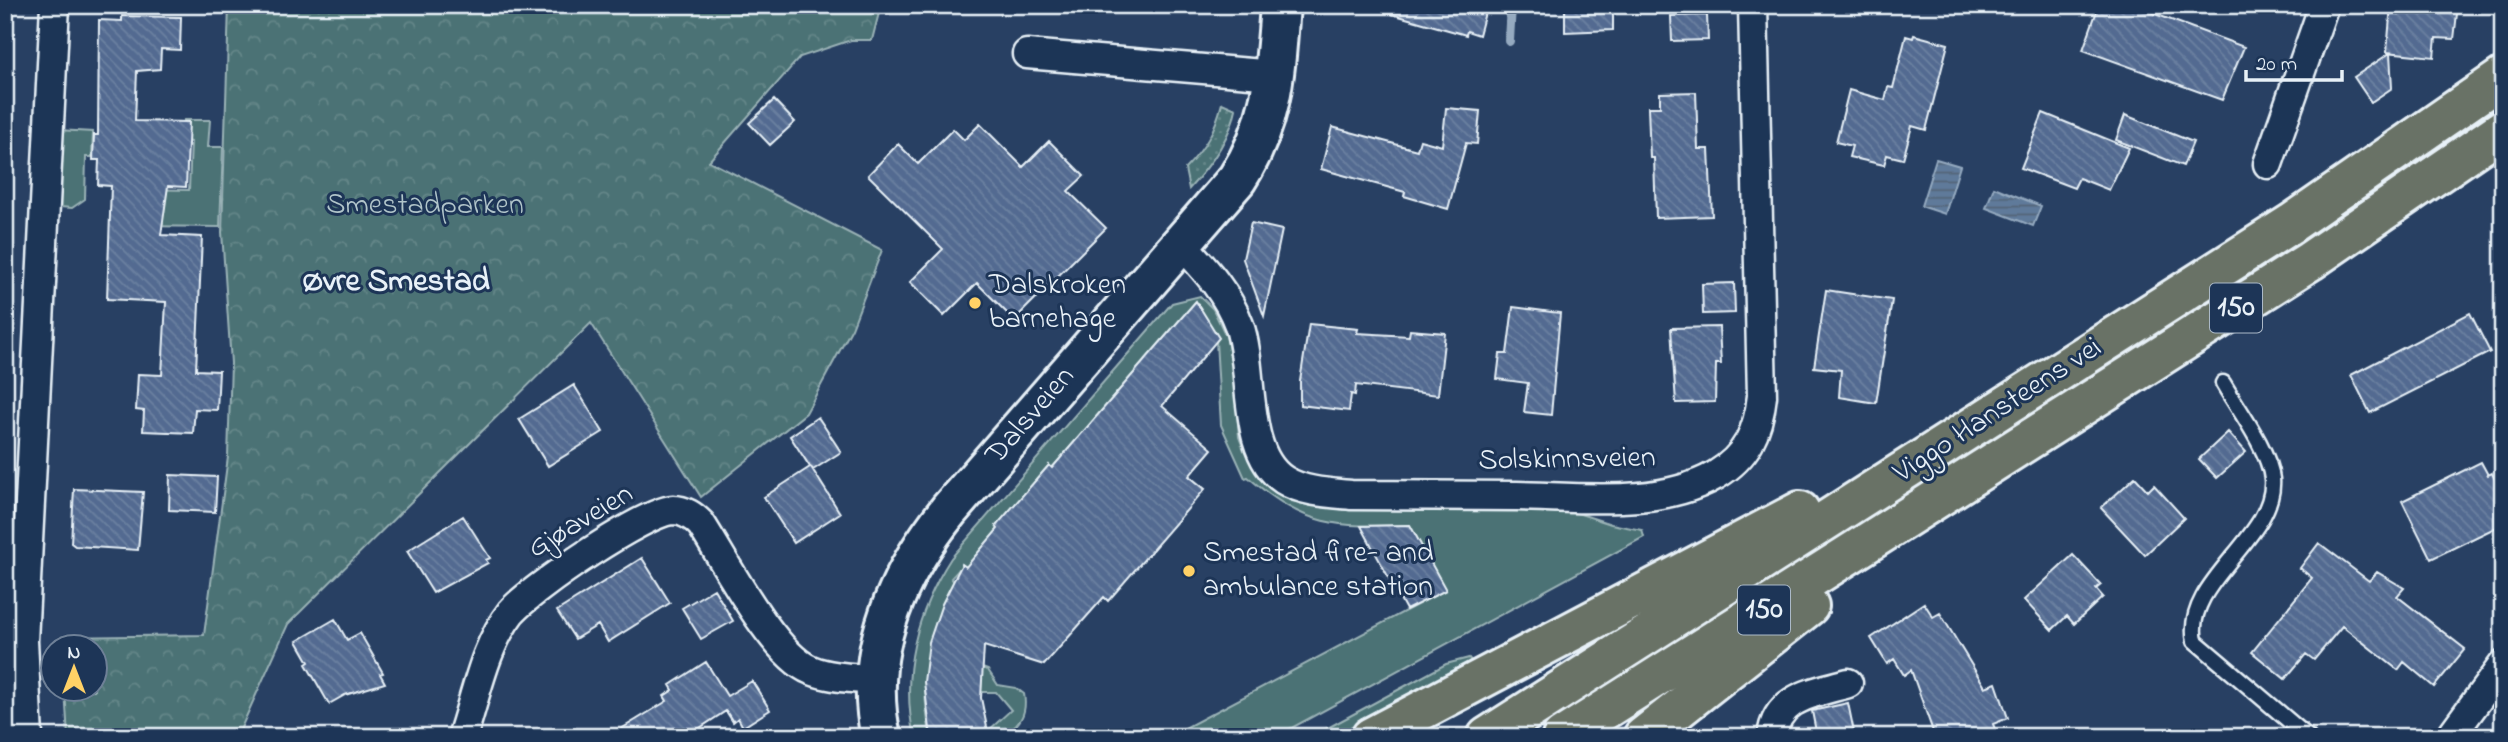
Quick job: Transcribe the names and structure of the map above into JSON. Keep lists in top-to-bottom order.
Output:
{
  "streets": {
    "highway": ["150", "Viggo Hansteens vei"],
    "street": ["Dalsveien", "Solskinnsveien", "Gjøaveien"]
  },
  "crossings": [
    ["Dalsveien", "Solskinnsveien"],
    ["Dalsveien", "Gjøaveien"]
  ],
  "districts": ["Øvre Smestad"],
  "parks": ["Smestadparken"],
  "places": ["Dalskroken barnehage", "Smestad fire- and ambulance station"],
  "scale_bar": "20 m",
  "north": "top"
}
